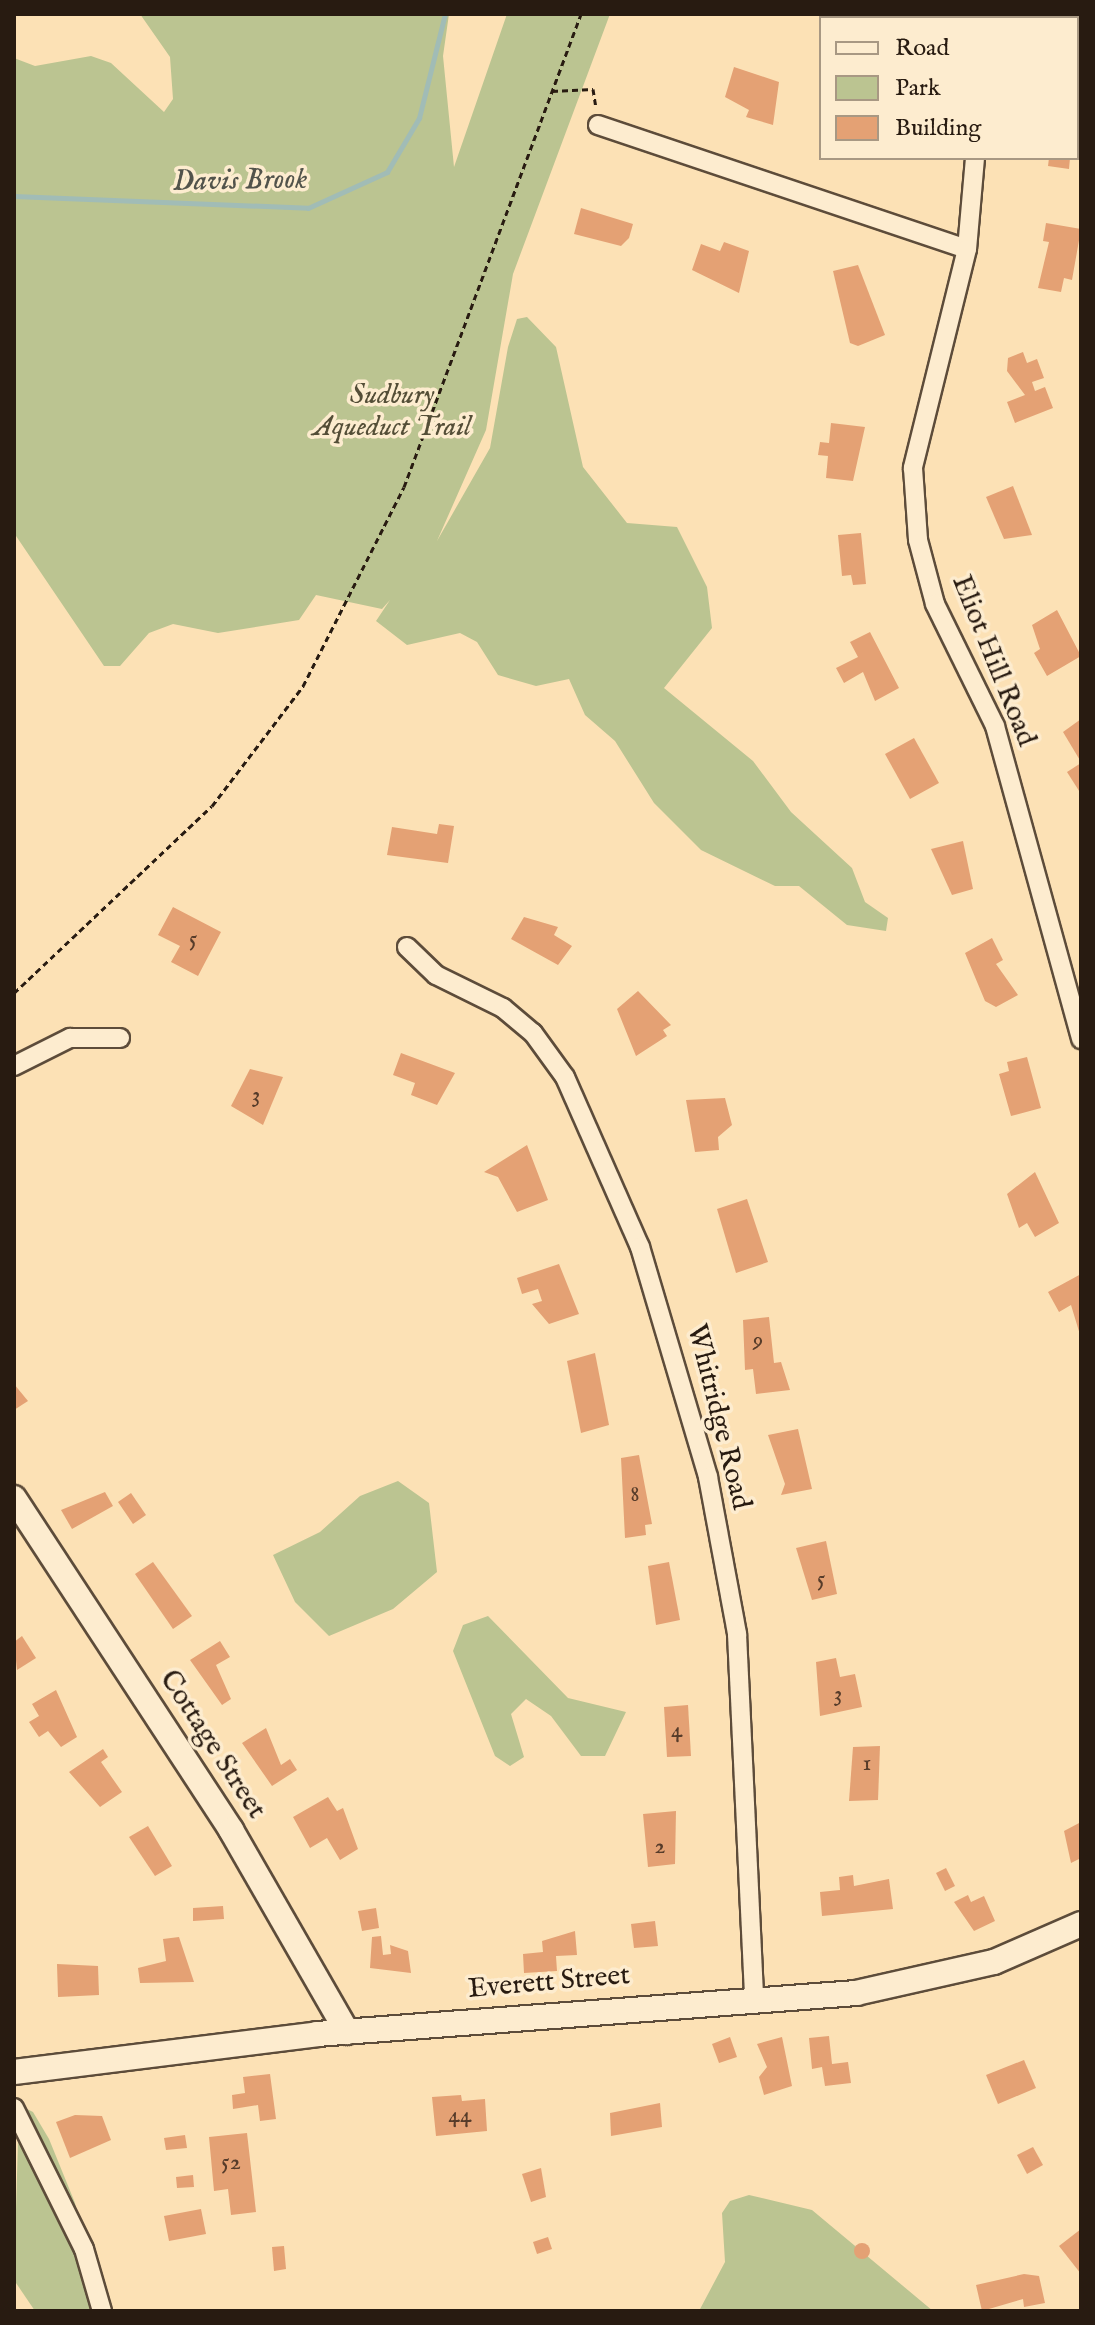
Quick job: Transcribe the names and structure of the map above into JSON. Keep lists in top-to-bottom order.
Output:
{
  "streets": {
    "street": [
      "Eliot Hill Road",
      "Whitridge Road",
      "Cottage Street",
      "Everett Street"
    ]
  },
  "crossings": [
    ["Whitridge Road", "Everett Street"],
    ["Cottage Street", "Everett Street"]
  ],
  "water": ["Davis Brook"],
  "parks": ["Sudbury Aqueduct Trail"],
  "house_numbers": [
    "5",
    "3",
    "9",
    "8",
    "5",
    "3",
    "4",
    "1",
    "2",
    "44",
    "52"
  ],
  "legend": ["Road", "Park", "Building"]
}
